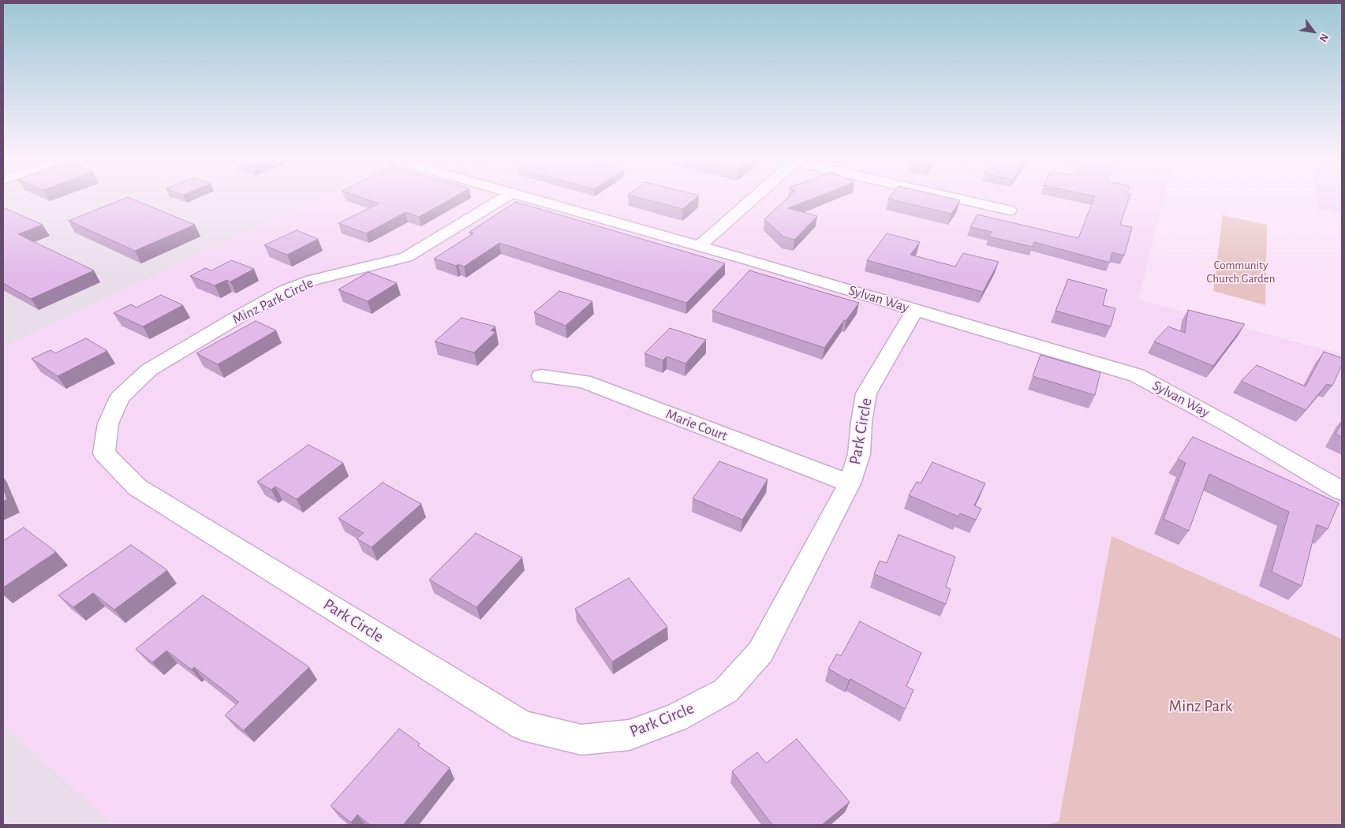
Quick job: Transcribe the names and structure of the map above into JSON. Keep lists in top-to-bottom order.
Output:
{
  "streets": {
    "street": [
      "Sylvan Way",
      "Minz Park Circle",
      "Marie Court",
      "Park Circle"
    ]
  },
  "crossings": [
    ["Sylvan Way", "Park Circle"],
    ["Minz Park Circle", "Park Circle"],
    ["Marie Court", "Park Circle"]
  ],
  "parks": ["Community Church Garden", "Minz Park"],
  "north": "bottom right"
}
